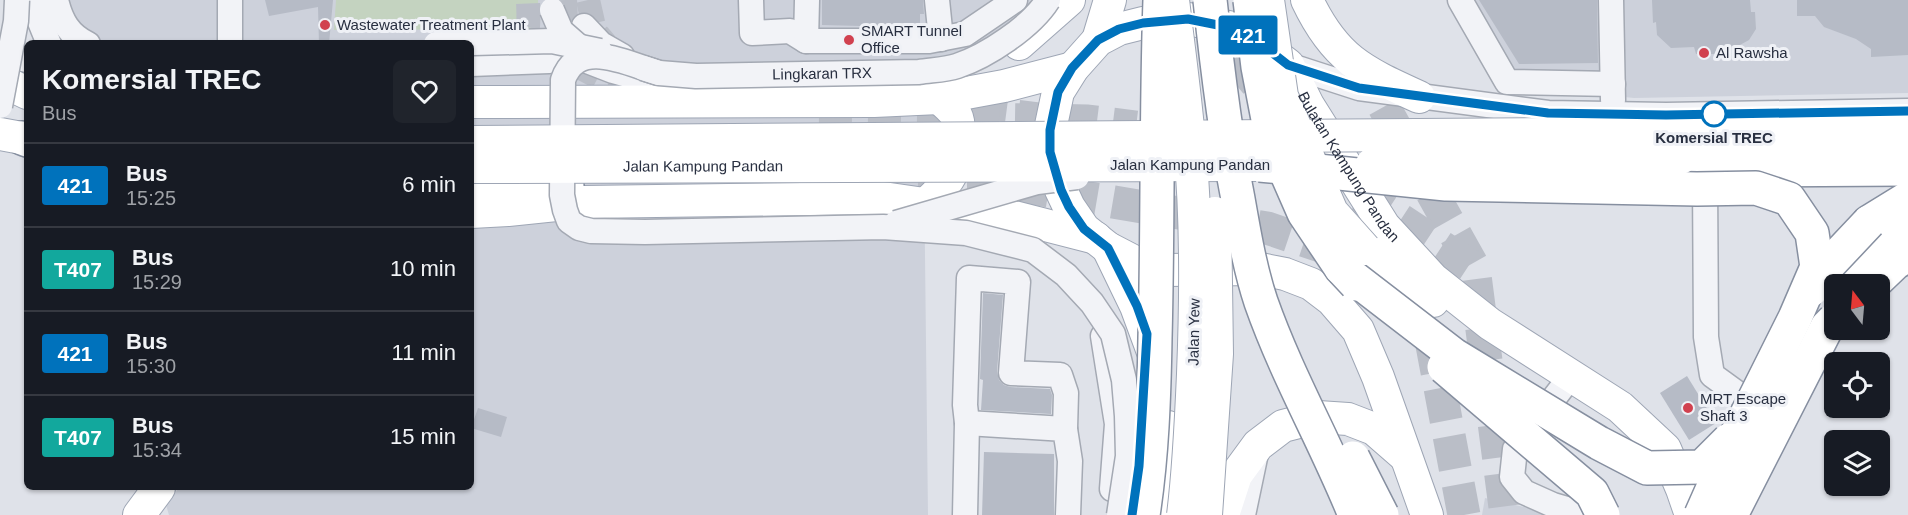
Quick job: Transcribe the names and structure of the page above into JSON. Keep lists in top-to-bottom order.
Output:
{
  "streets": {
    "main road": ["Jalan Kampung Pandan", "Bulatan Kampung Pandan", "Jalan Yew"],
    "street": ["Lingkaran TRX"]
  },
  "crossings": [
    ["Jalan Kampung Pandan", "Jalan Yew"]
  ],
  "places": [
    "Wastewater Treatment Plant",
    "SMART Tunnel Office",
    "Al Rawsha",
    "Komersial TREC",
    "MRT Escape Shaft 3"
  ],
  "lines": ["bus line 421"],
  "north": "top",
  "page": {
    "on_map": "421",
    "heading": ["Komersial TREC", "Bus"],
    "list": [
      {
        "mark": "421",
        "name": "Bus",
        "note": "15:25",
        "value": "6 min"
      },
      {
        "mark": "T407",
        "name": "Bus",
        "note": "15:29",
        "value": "10 min"
      },
      {
        "mark": "421",
        "name": "Bus",
        "note": "15:30",
        "value": "11 min"
      },
      {
        "mark": "T407",
        "name": "Bus",
        "note": "15:34",
        "value": "15 min"
      }
    ]
  }
}
